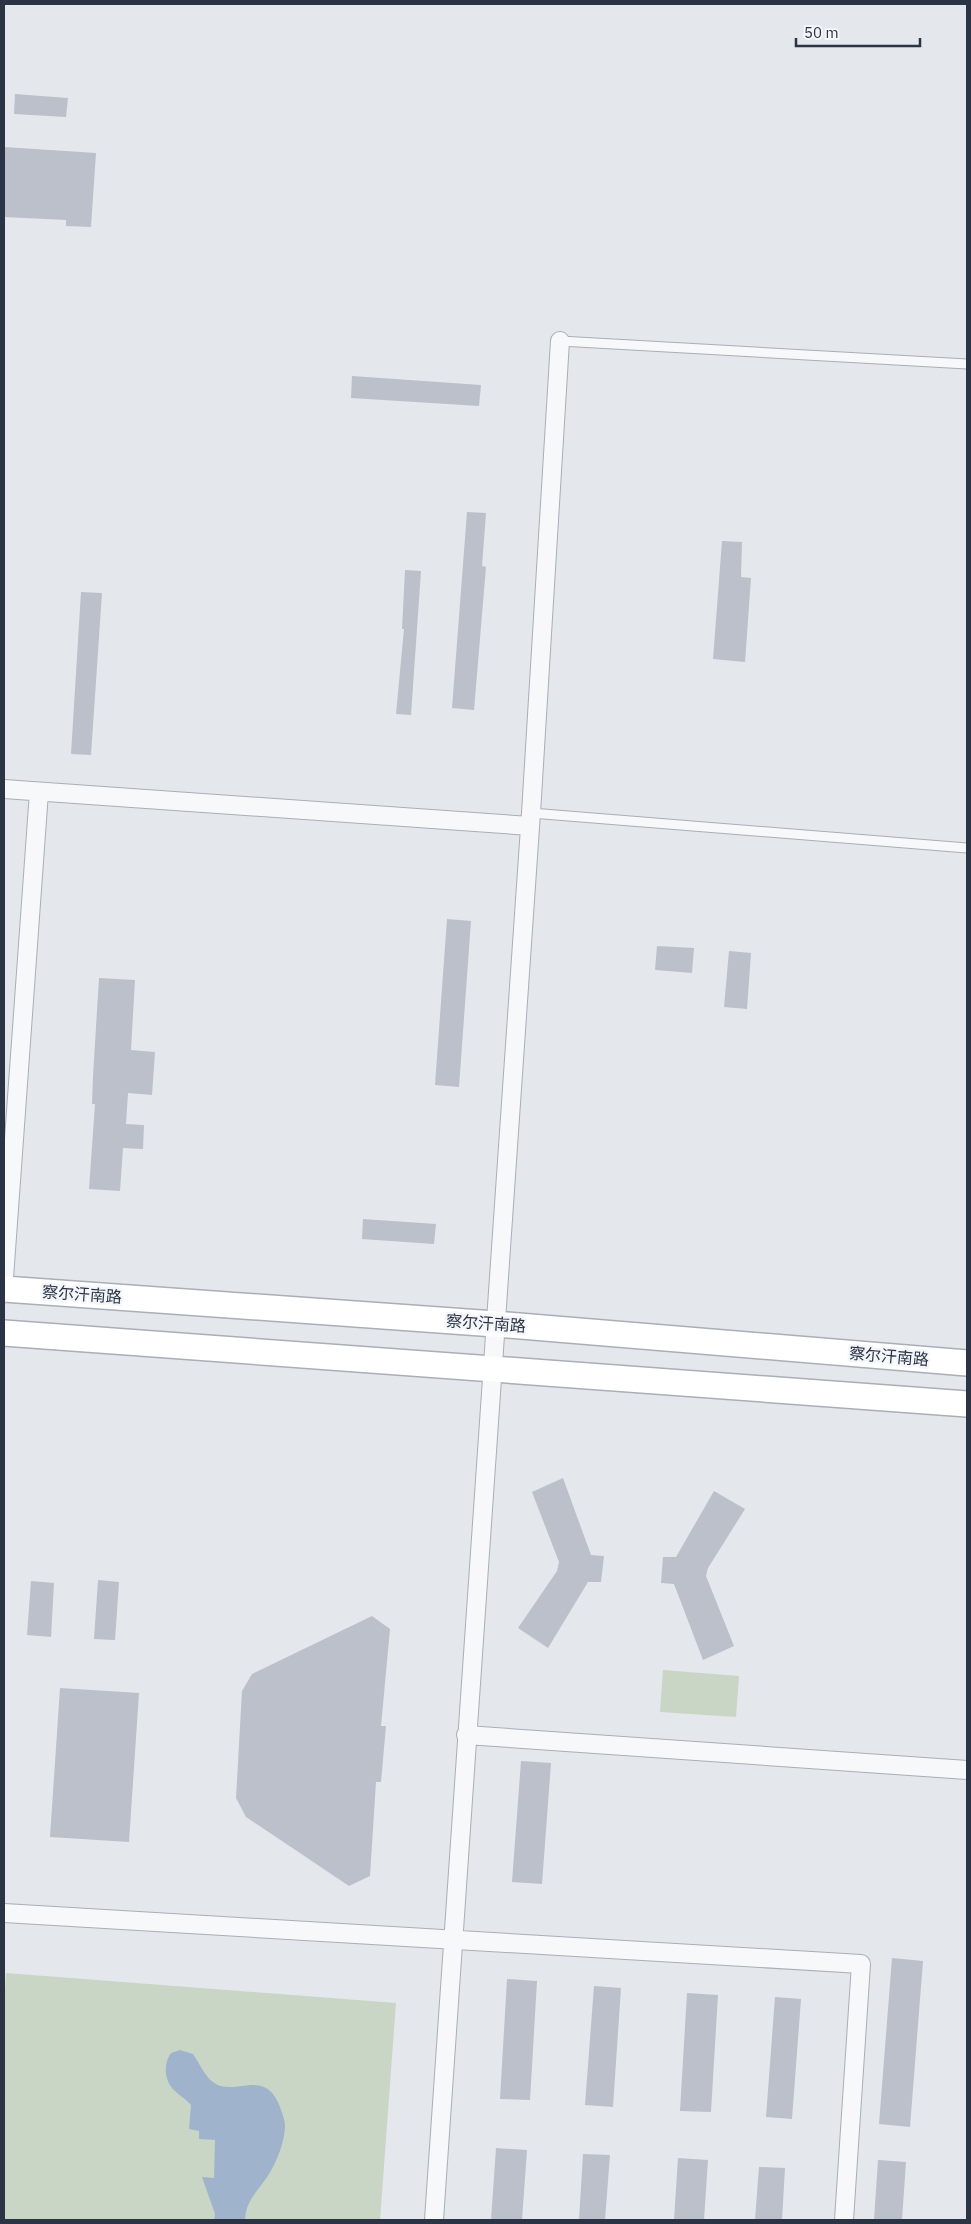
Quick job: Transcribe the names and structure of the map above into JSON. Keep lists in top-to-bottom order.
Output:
{
  "streets": {
    "main road": ["察尔汗南路"]
  },
  "scale_bar": "50 m"
}
